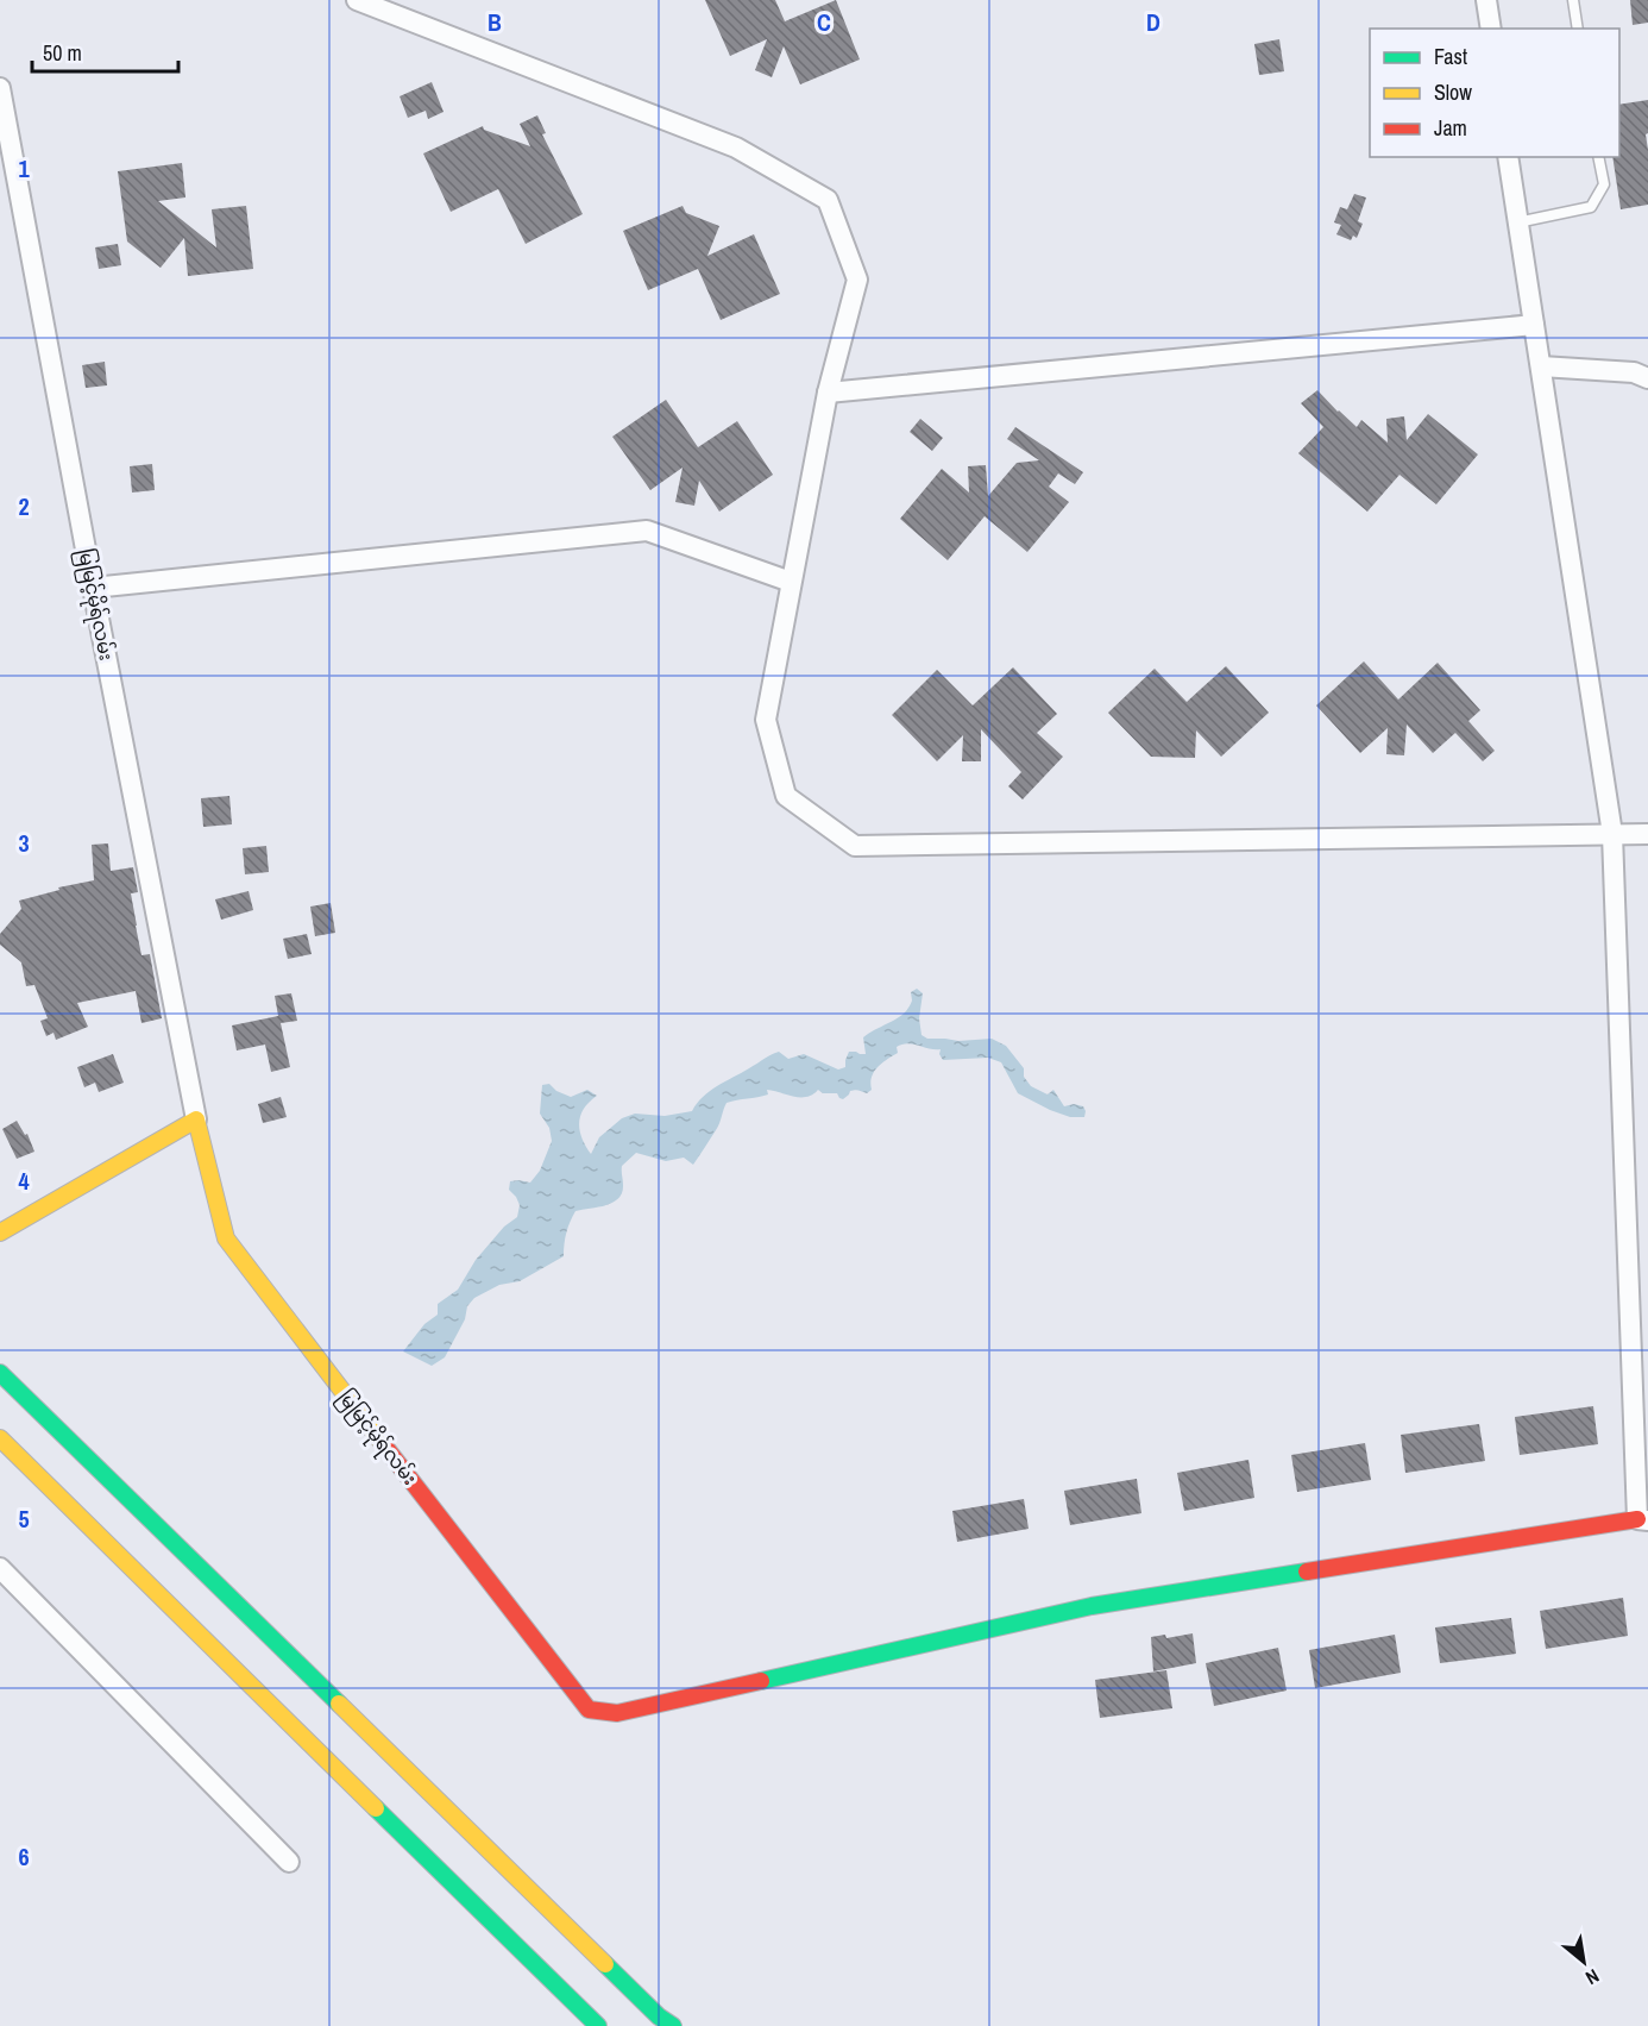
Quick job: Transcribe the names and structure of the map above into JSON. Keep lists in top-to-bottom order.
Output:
{
  "streets": {
    "street": ["မြမြင့်မိုရ်လမ်း"]
  },
  "legend": ["Fast", "Slow", "Jam"],
  "scale_bar": "50 m",
  "north": "bottom right",
  "grid": {
    "columns": ["B", "C", "D"],
    "rows": [
      "1",
      "2",
      "3",
      "4",
      "5",
      "6"
    ]
  }
}
